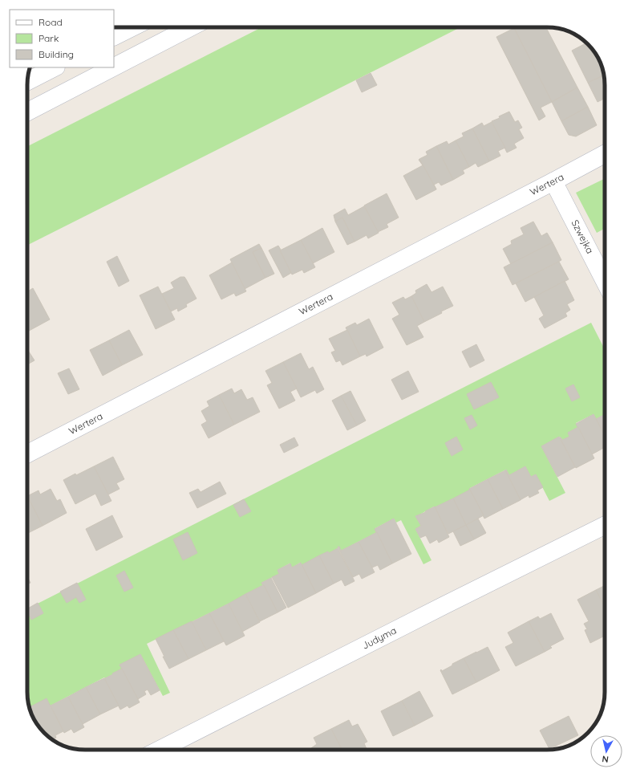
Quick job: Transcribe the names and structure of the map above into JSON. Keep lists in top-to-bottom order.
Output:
{
  "streets": {
    "street": ["Wertera", "Szwejka", "Judyma"]
  },
  "crossings": [
    ["Wertera", "Szwejka"]
  ],
  "legend": ["Road", "Park", "Building"],
  "north": "bottom"
}
